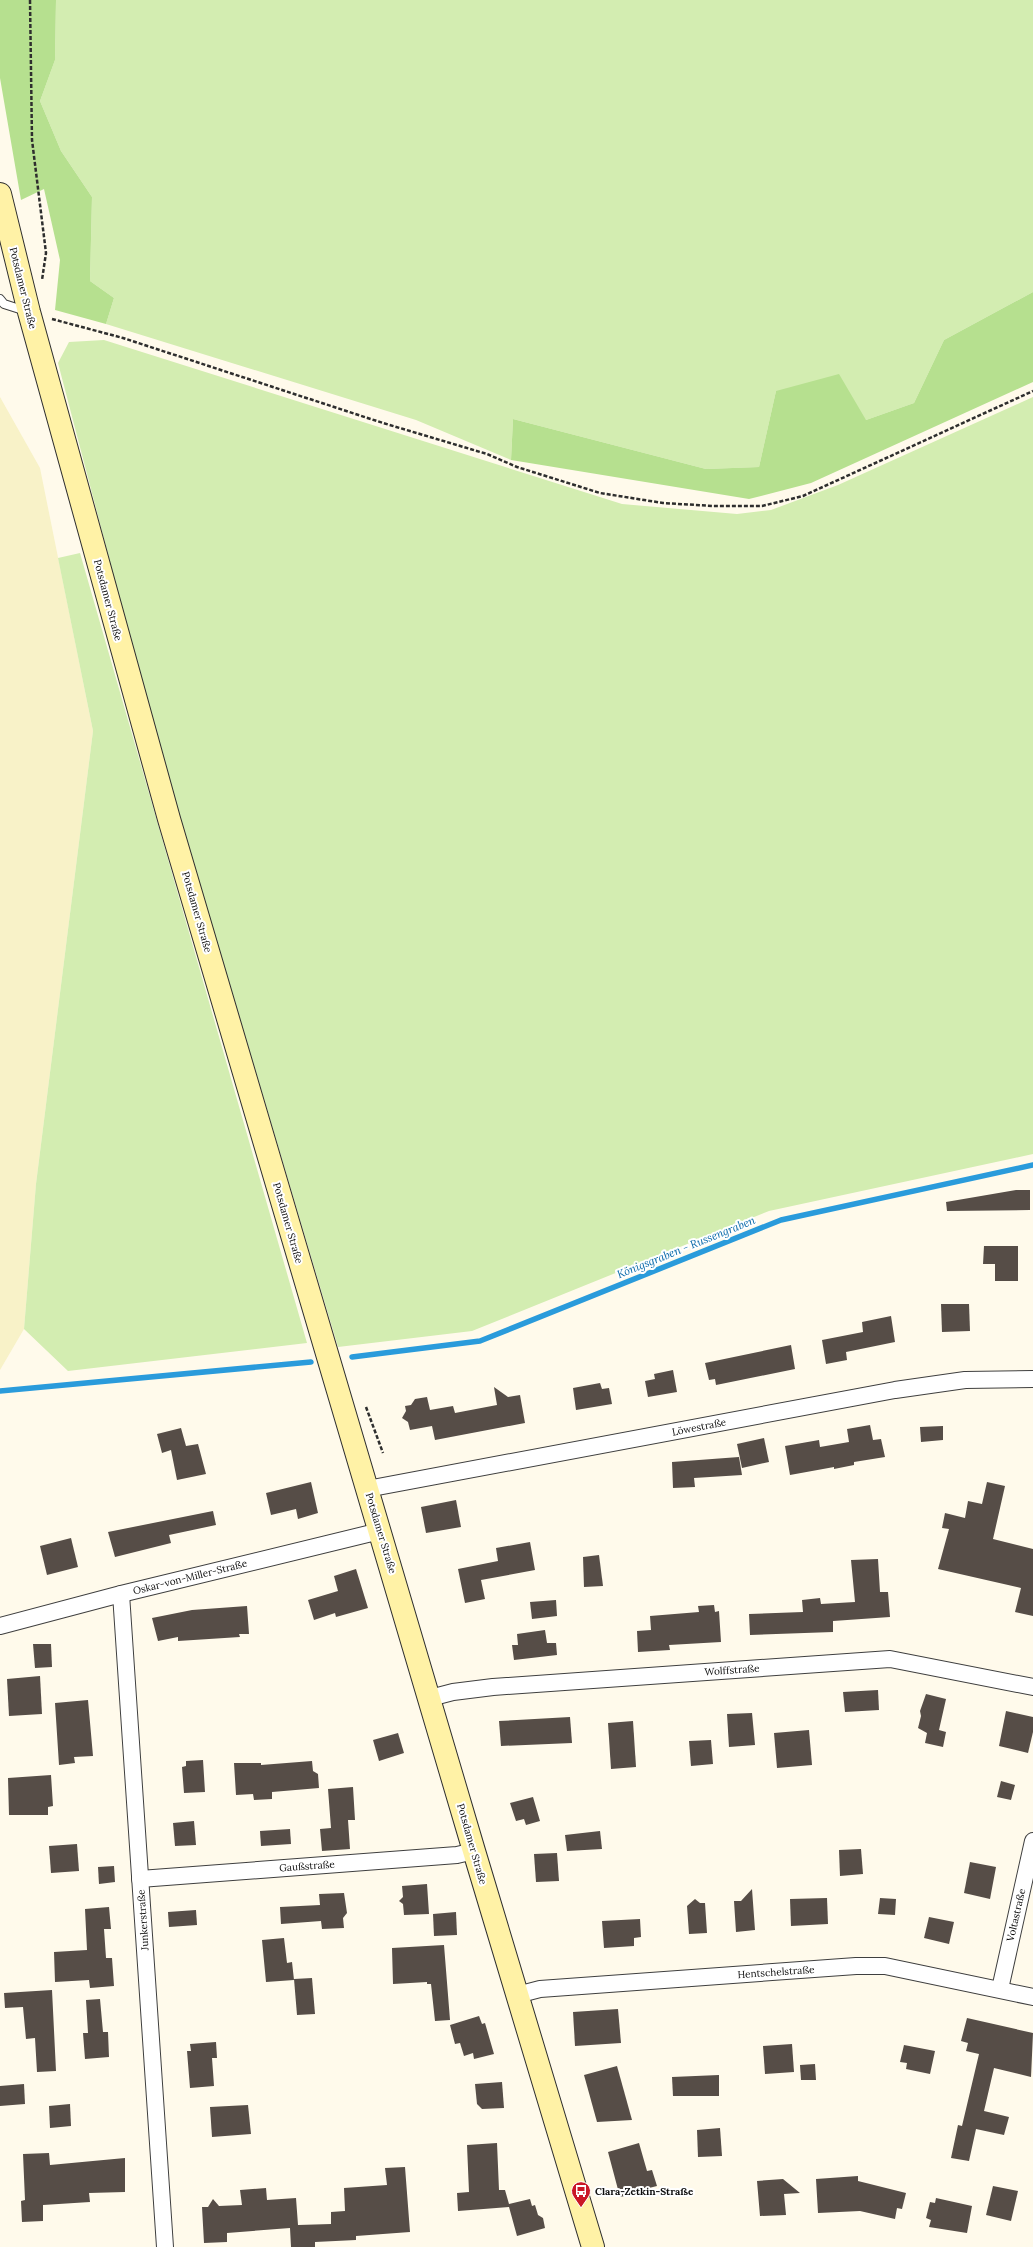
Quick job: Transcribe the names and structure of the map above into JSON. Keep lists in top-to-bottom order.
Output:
{
  "streets": {
    "street": [
      "Potsdamer Straße",
      "Löwestraße",
      "Oskar-von-Miller-Straße",
      "Wolffstraße",
      "Gaußstraße",
      "Voltastraße",
      "Junkerstraße",
      "Hentschelstraße"
    ]
  },
  "crossings": [
    ["Potsdamer Straße", "Löwestraße"],
    ["Potsdamer Straße", "Oskar-von-Miller-Straße"],
    ["Potsdamer Straße", "Wolffstraße"],
    ["Potsdamer Straße", "Gaußstraße"],
    ["Potsdamer Straße", "Hentschelstraße"],
    ["Oskar-von-Miller-Straße", "Junkerstraße"],
    ["Gaußstraße", "Junkerstraße"],
    ["Voltastraße", "Hentschelstraße"]
  ],
  "water": ["Königsgraben - Russengraben"],
  "places": {
    "bus stop": ["Clara-Zetkin-Straße"]
  }
}
